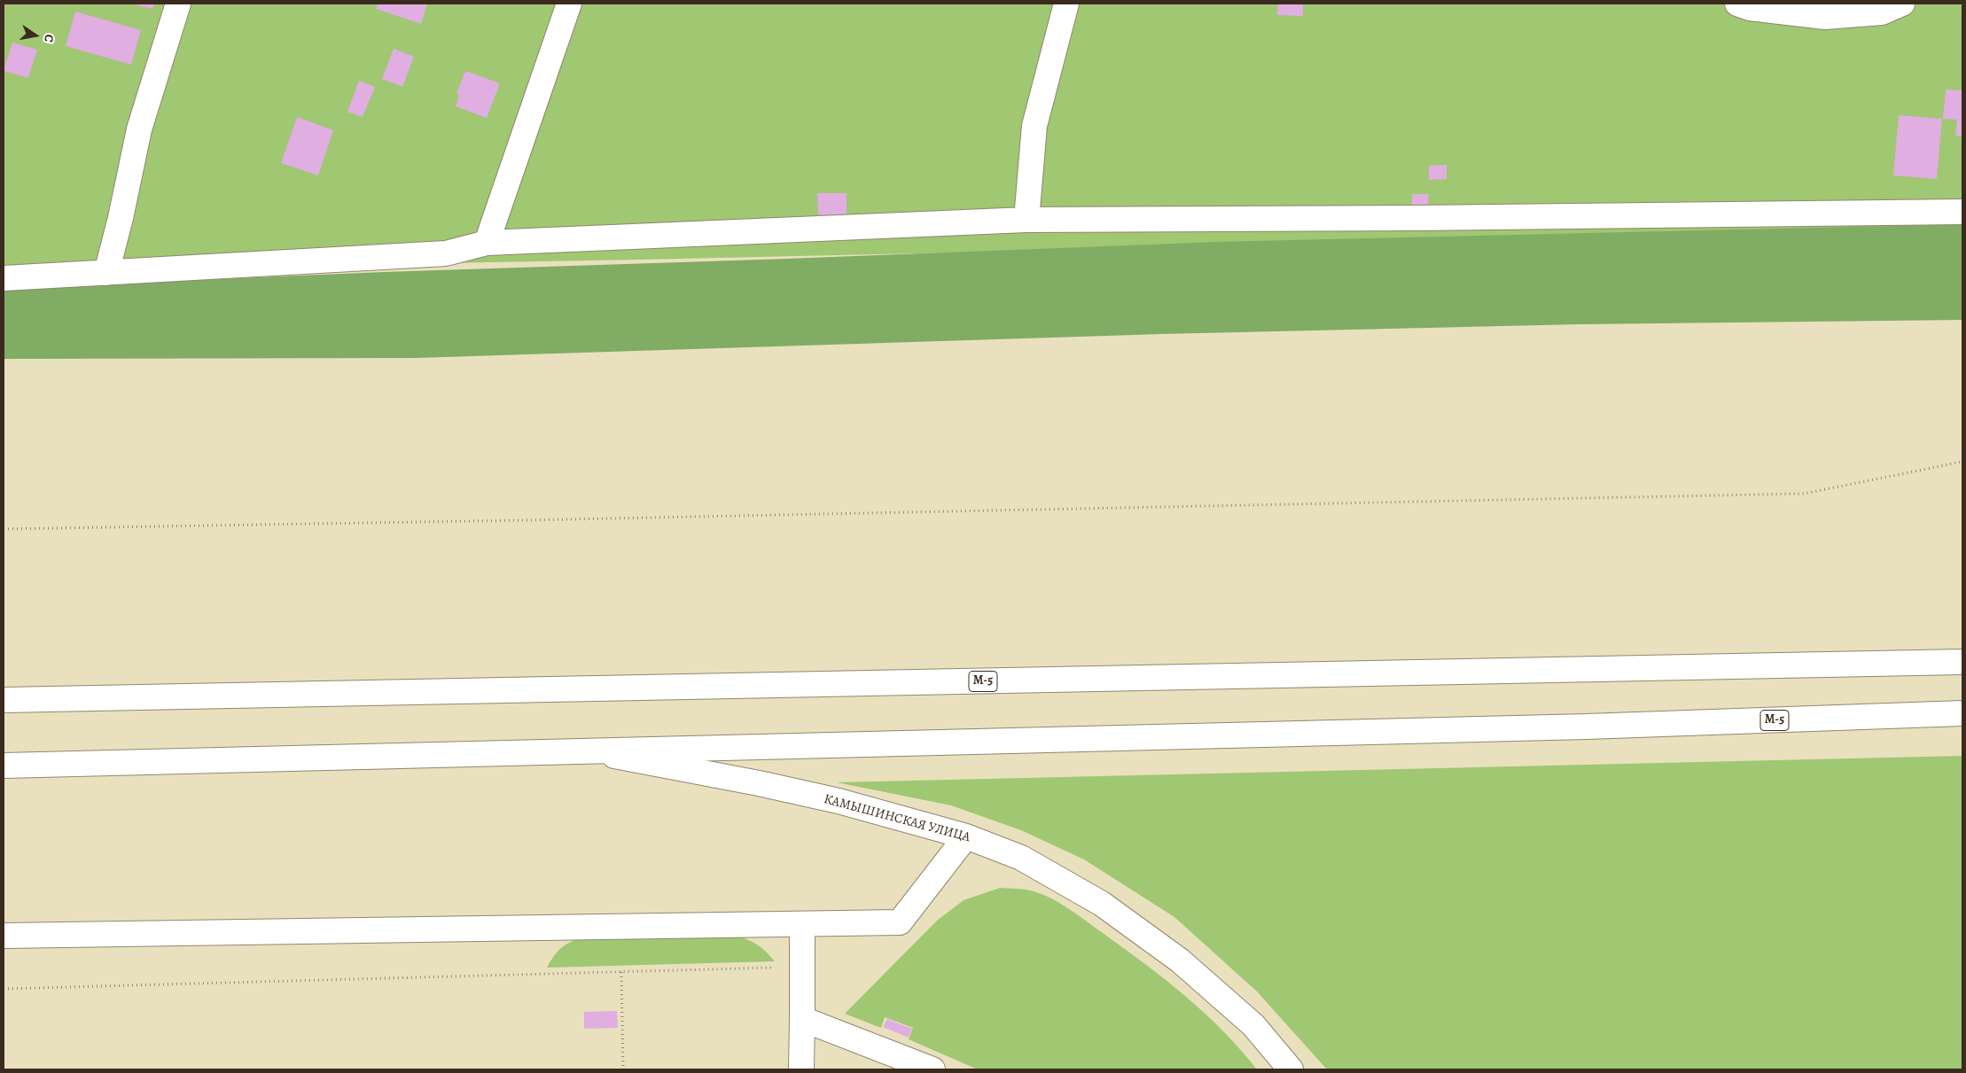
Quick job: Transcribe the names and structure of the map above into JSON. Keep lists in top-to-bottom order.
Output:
{
  "streets": {
    "main road": ["М-5", "КАМЫШИНСКАЯ УЛИЦА"]
  },
  "crossings": [
    ["М-5", "КАМЫШИНСКАЯ УЛИЦА"]
  ],
  "north": "right"
}
